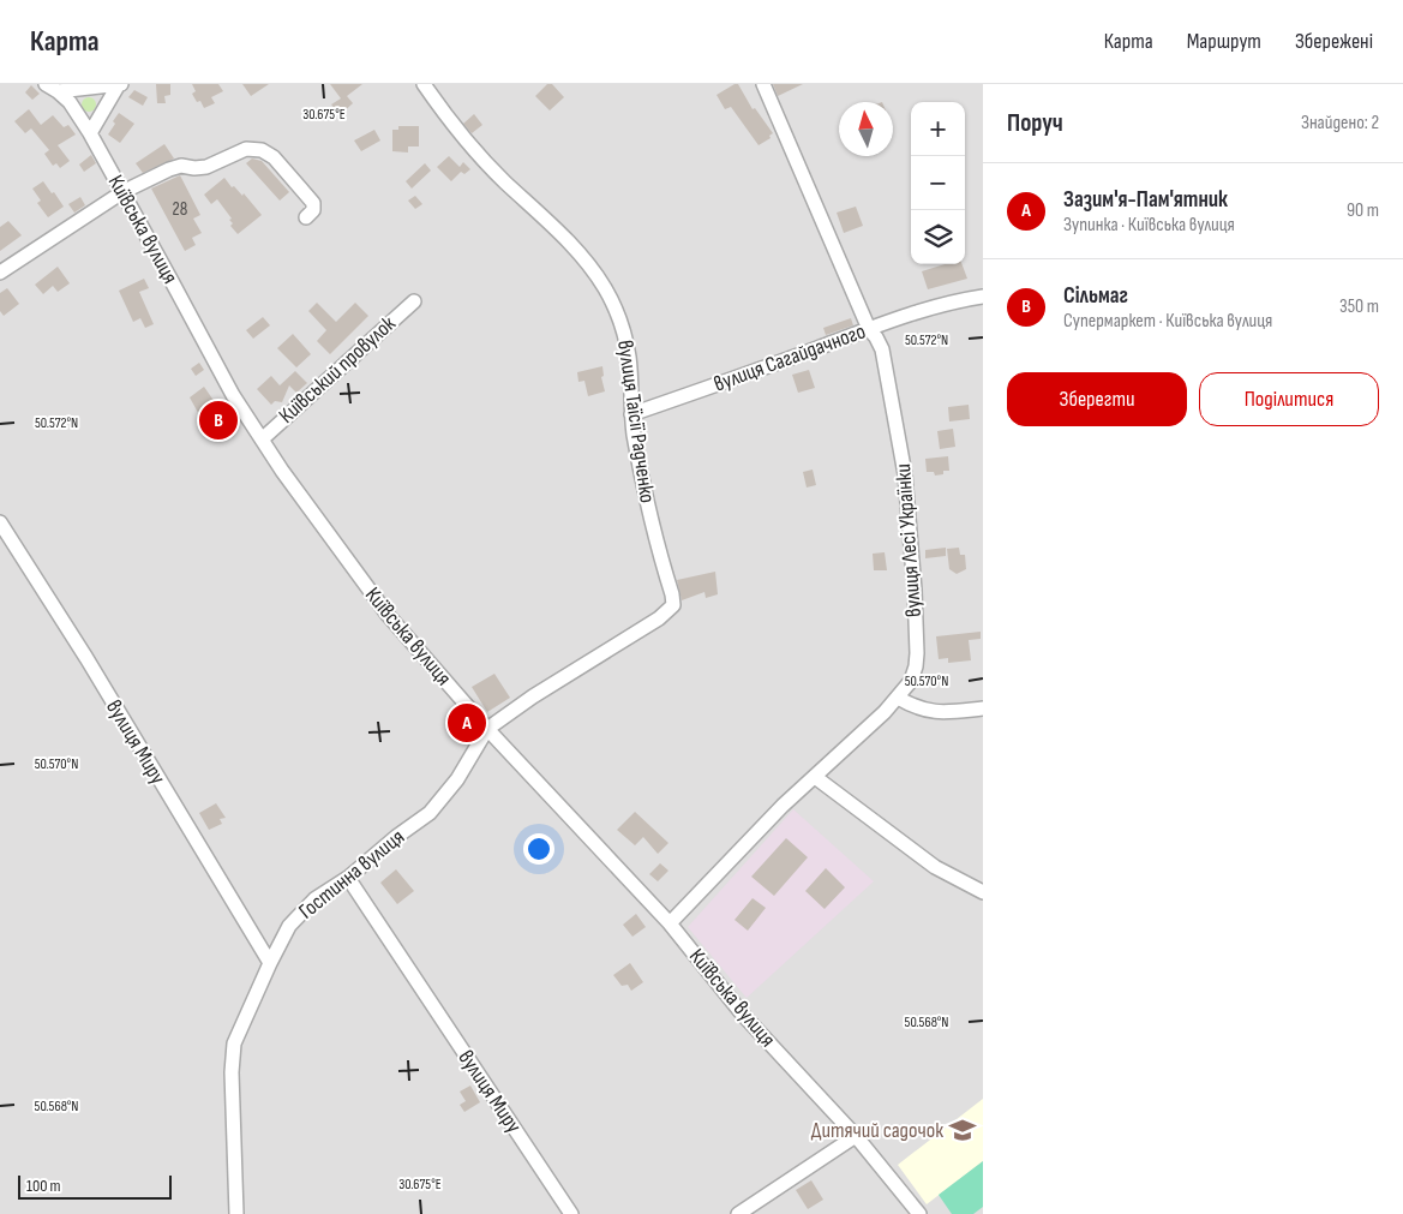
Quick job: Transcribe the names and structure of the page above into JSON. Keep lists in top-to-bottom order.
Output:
{
  "streets": {
    "street": [
      "Київська вулиця",
      "вулиця Сагайдачного",
      "Київський провулок",
      "вулиця Таїсії Радченко",
      "вулиця Лесі Українки",
      "вулиця Миру",
      "Гостинна вулиця"
    ]
  },
  "crossings": [
    ["Київська вулиця", "Київський провулок"],
    ["Київська вулиця", "вулиця Таїсії Радченко"],
    ["Київська вулиця", "вулиця Лесі Українки"],
    ["Київська вулиця", "Гостинна вулиця"],
    ["вулиця Сагайдачного", "вулиця Таїсії Радченко"],
    ["вулиця Сагайдачного", "вулиця Лесі Українки"],
    ["вулиця Таїсії Радченко", "Гостинна вулиця"],
    ["вулиця Миру", "Гостинна вулиця"]
  ],
  "places": {
    "school or university": ["Дитячий садочок"]
  },
  "house_numbers": ["28"],
  "scale_bar": "100 m",
  "north": "top",
  "page": {
    "header": "Карта",
    "nav": ["Карта", "Маршрут", "Збережені"],
    "heading": ["Поруч", "Знайдено: 2"],
    "map_buttons": ["+", "−"],
    "list": [
      {
        "mark": "A",
        "name": "Зазим'я-Пам'ятник",
        "note": "Зупинка · Київська вулиця",
        "value": "90 m"
      },
      {
        "mark": "B",
        "name": "Сільмаг",
        "note": "Супермаркет · Київська вулиця",
        "value": "350 m"
      }
    ],
    "buttons": ["Зберегти", "Поділитися"],
    "pins": ["B", "A"],
    "scale": "100 m"
  },
  "coordinates": [
    "30.675°E",
    "50.572°N",
    "50.570°N",
    "50.568°N"
  ]
}
